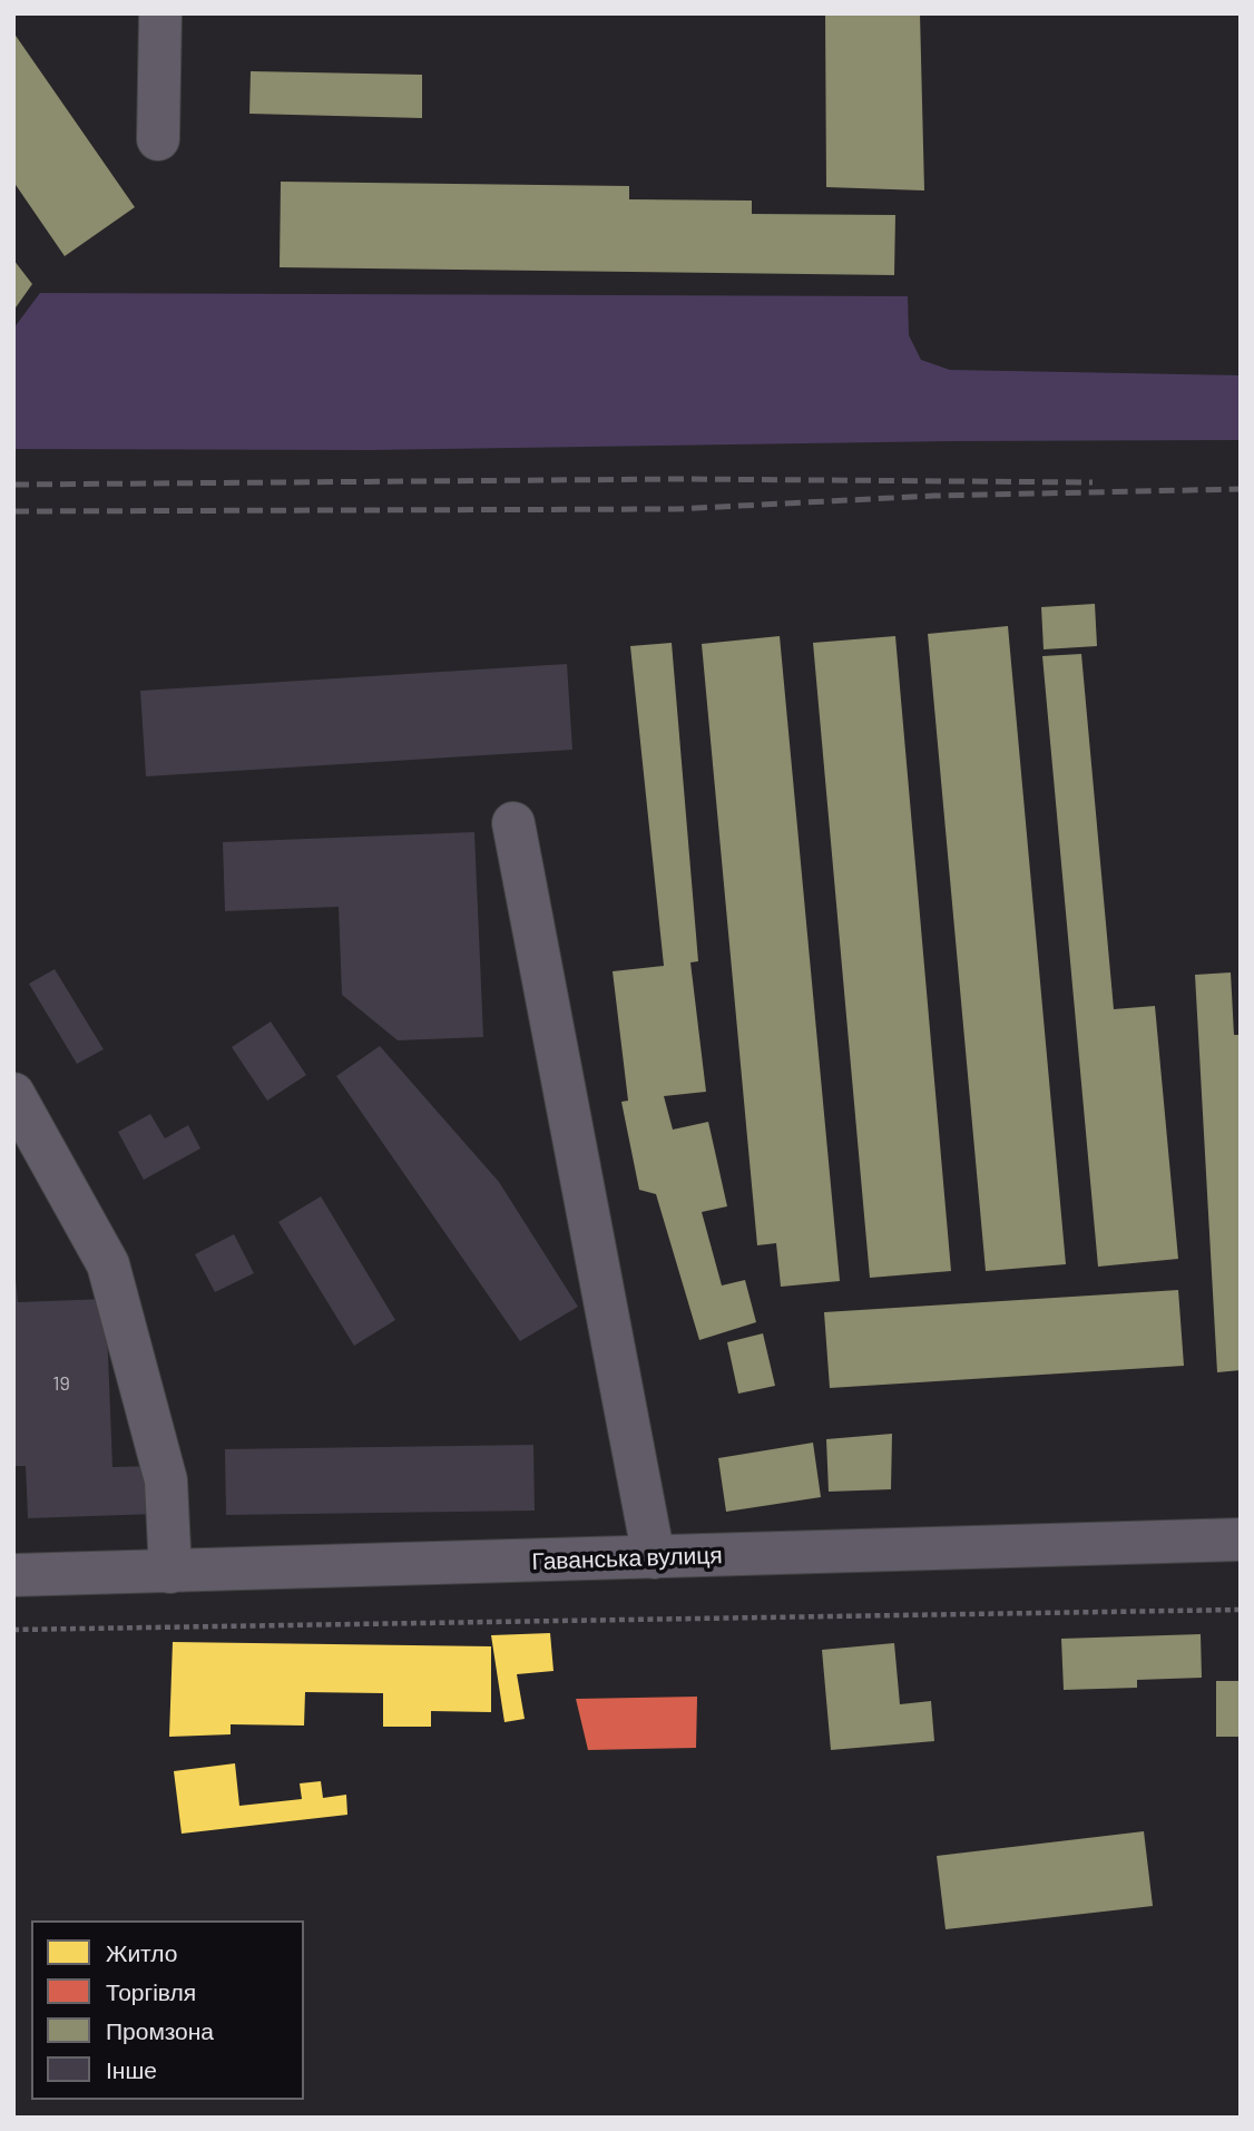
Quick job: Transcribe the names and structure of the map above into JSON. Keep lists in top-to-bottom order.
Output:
{
  "streets": {
    "street": ["Гаванська вулиця"]
  },
  "house_numbers": ["19"],
  "legend": [
    "Житло",
    "Торгівля",
    "Промзона",
    "Інше"
  ]
}
